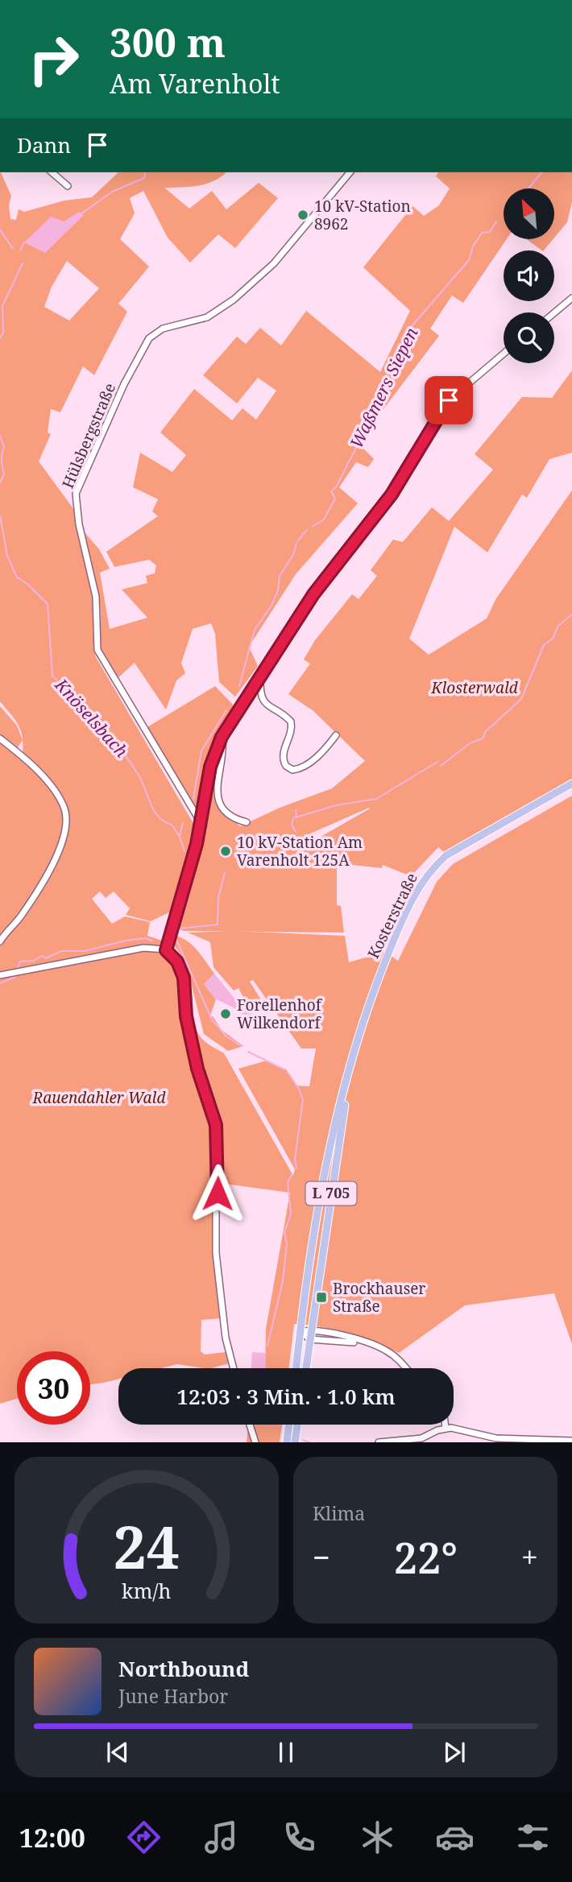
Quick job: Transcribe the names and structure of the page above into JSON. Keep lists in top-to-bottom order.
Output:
{
  "streets": {
    "main road": ["Kosterstraße", "L 705"],
    "street": ["Hülsbergstraße"]
  },
  "water": ["Waßmers Siepen", "Knöselsbach"],
  "parks": ["Klosterwald", "Rauendahler Wald"],
  "places": {
    "other": ["10 kV-Station 8962", "10 kV-Station Am Varenholt 125A", "Forellenhof Wilkendorf"],
    "transit": ["Brockhauser Straße"]
  },
  "north": "top left",
  "page": {
    "turn": ["300 m", "Am Varenholt"],
    "then": "Dann",
    "limit": "30",
    "trip": "12:03 · 3 Min. · 1.0 km",
    "tile": "Klima",
    "heat": ["−", "22°", "+"],
    "song": ["Northbound", "June Harbor"],
    "tabs": "12:00",
    "gauge": ["24", "km/h"]
  }
}
